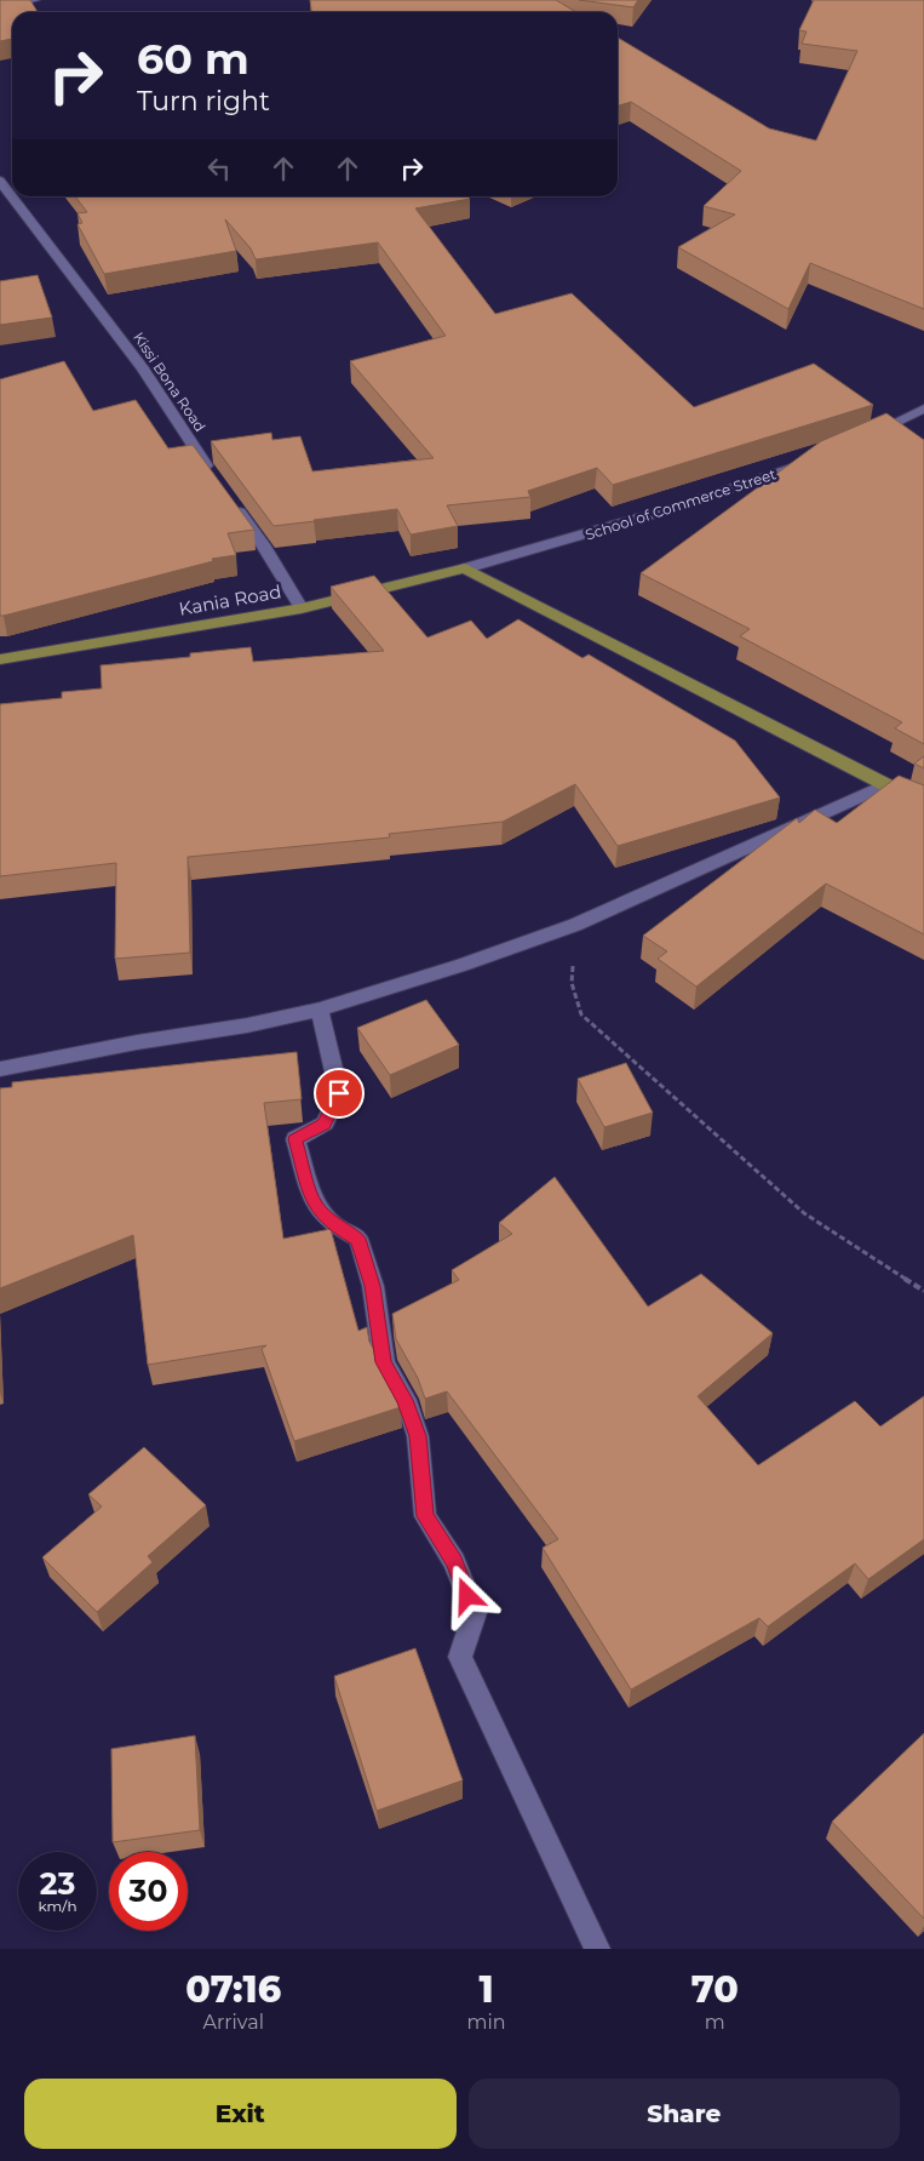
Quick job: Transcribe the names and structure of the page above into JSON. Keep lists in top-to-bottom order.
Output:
{
  "streets": {
    "main road": ["Kania Road"],
    "street": ["Kissi Bona Road", "School of Commerce Street"]
  },
  "crossings": [
    ["School of Commerce Street", "Kania Road"]
  ],
  "page": {
    "turn": ["60 m", "Turn right"],
    "speed": "23 km/h",
    "limit": "30",
    "eta": [
      "07:16",
      "Arrival",
      "1",
      "min",
      "70",
      "m"
    ],
    "buttons": ["Exit", "Share"]
  }
}
